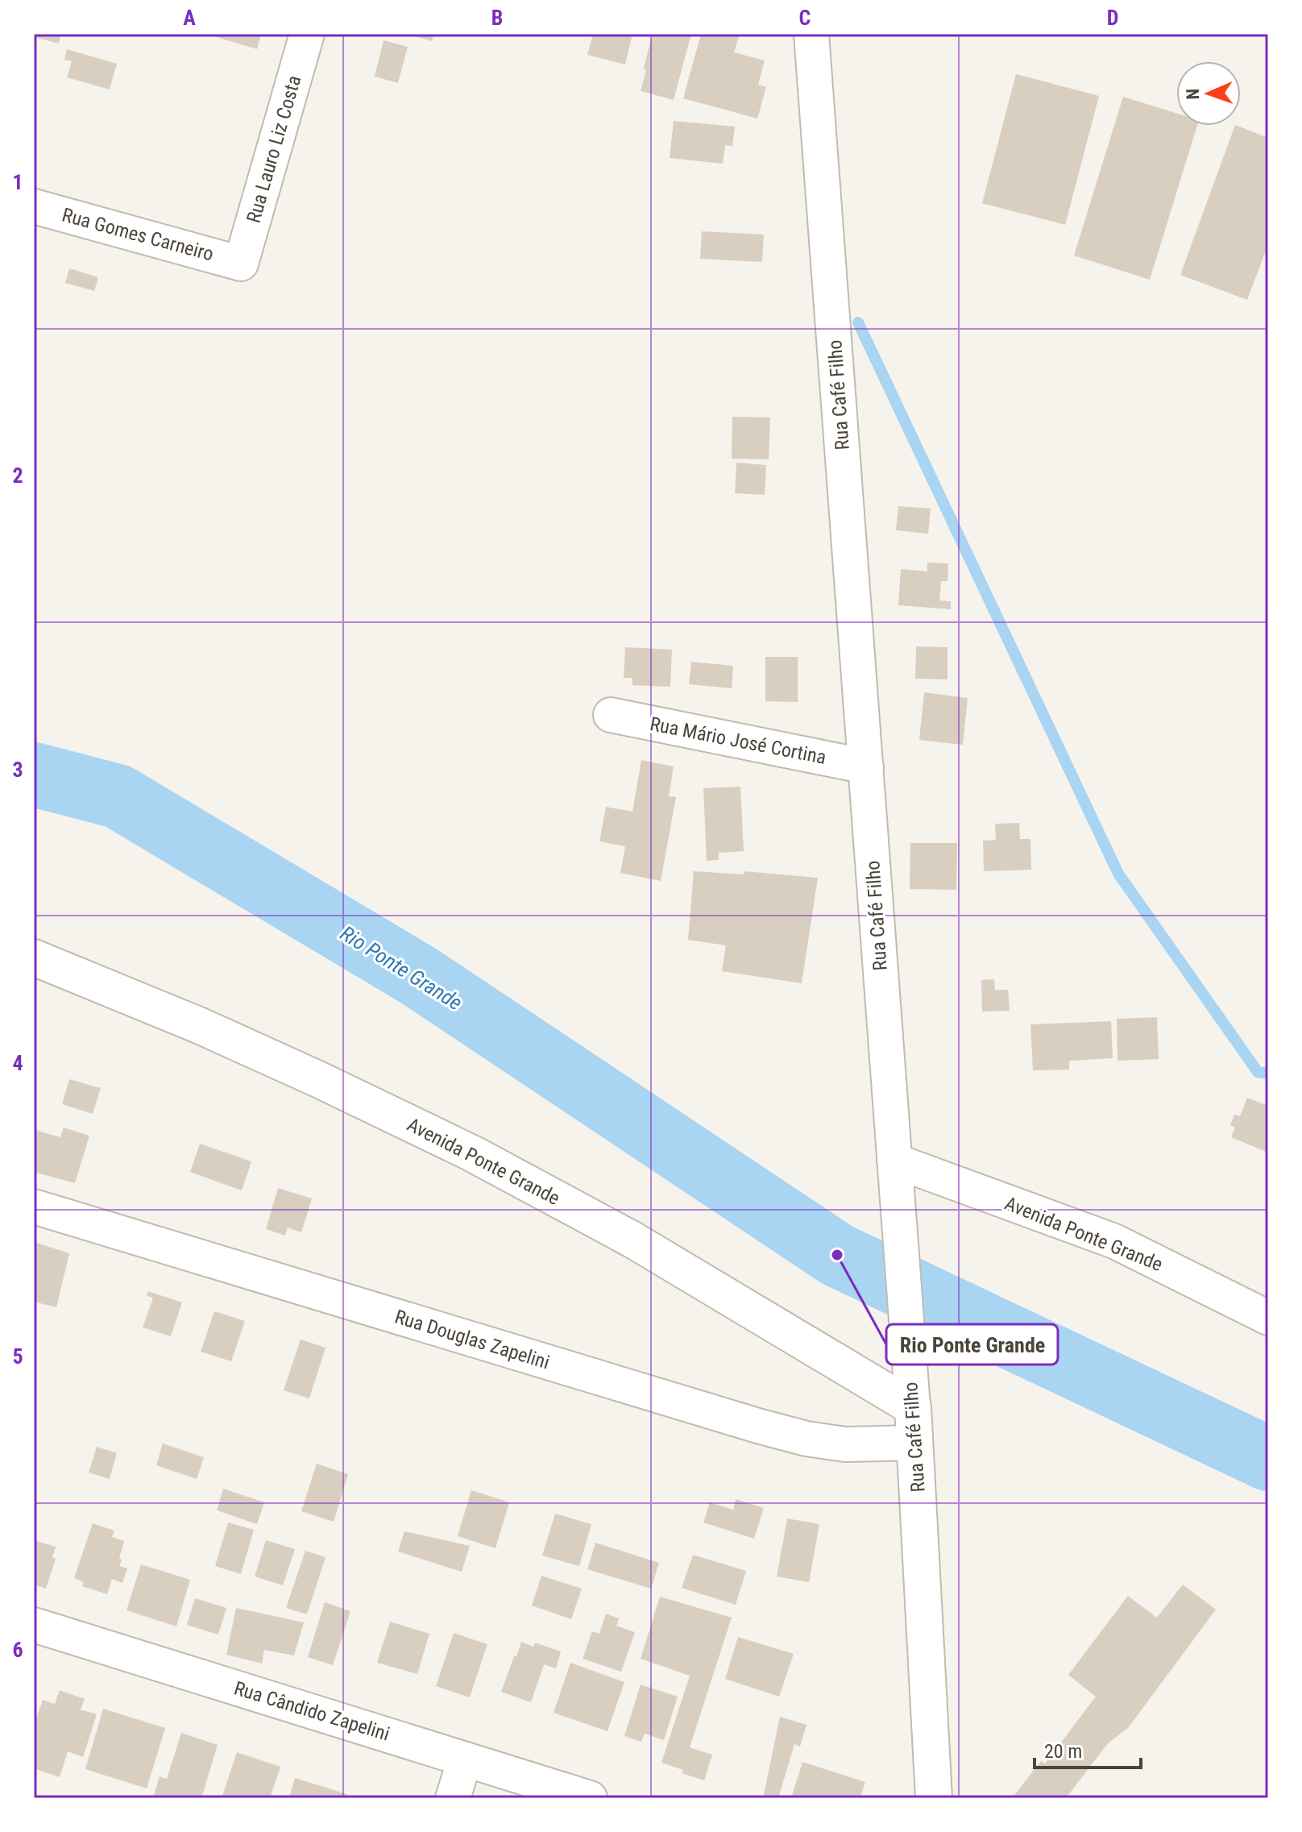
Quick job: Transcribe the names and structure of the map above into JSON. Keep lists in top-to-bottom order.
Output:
{
  "streets": {
    "street": [
      "Rua Lauro Liz Costa",
      "Rua Gomes Carneiro",
      "Rua Café Filho",
      "Rua Mário José Cortina",
      "Avenida Ponte Grande",
      "Rua Douglas Zapelini",
      "Rua Cândido Zapelini"
    ]
  },
  "crossings": [
    ["Rua Lauro Liz Costa", "Rua Gomes Carneiro"],
    ["Rua Café Filho", "Rua Mário José Cortina"],
    ["Rua Café Filho", "Avenida Ponte Grande"],
    ["Rua Café Filho", "Rua Douglas Zapelini"]
  ],
  "water": ["Rio Ponte Grande"],
  "places": ["Rio Ponte Grande"],
  "scale_bar": "20 m",
  "north": "left",
  "grid": {
    "columns": [
      "A",
      "B",
      "C",
      "D"
    ],
    "rows": [
      "1",
      "2",
      "3",
      "4",
      "5",
      "6"
    ]
  }
}
